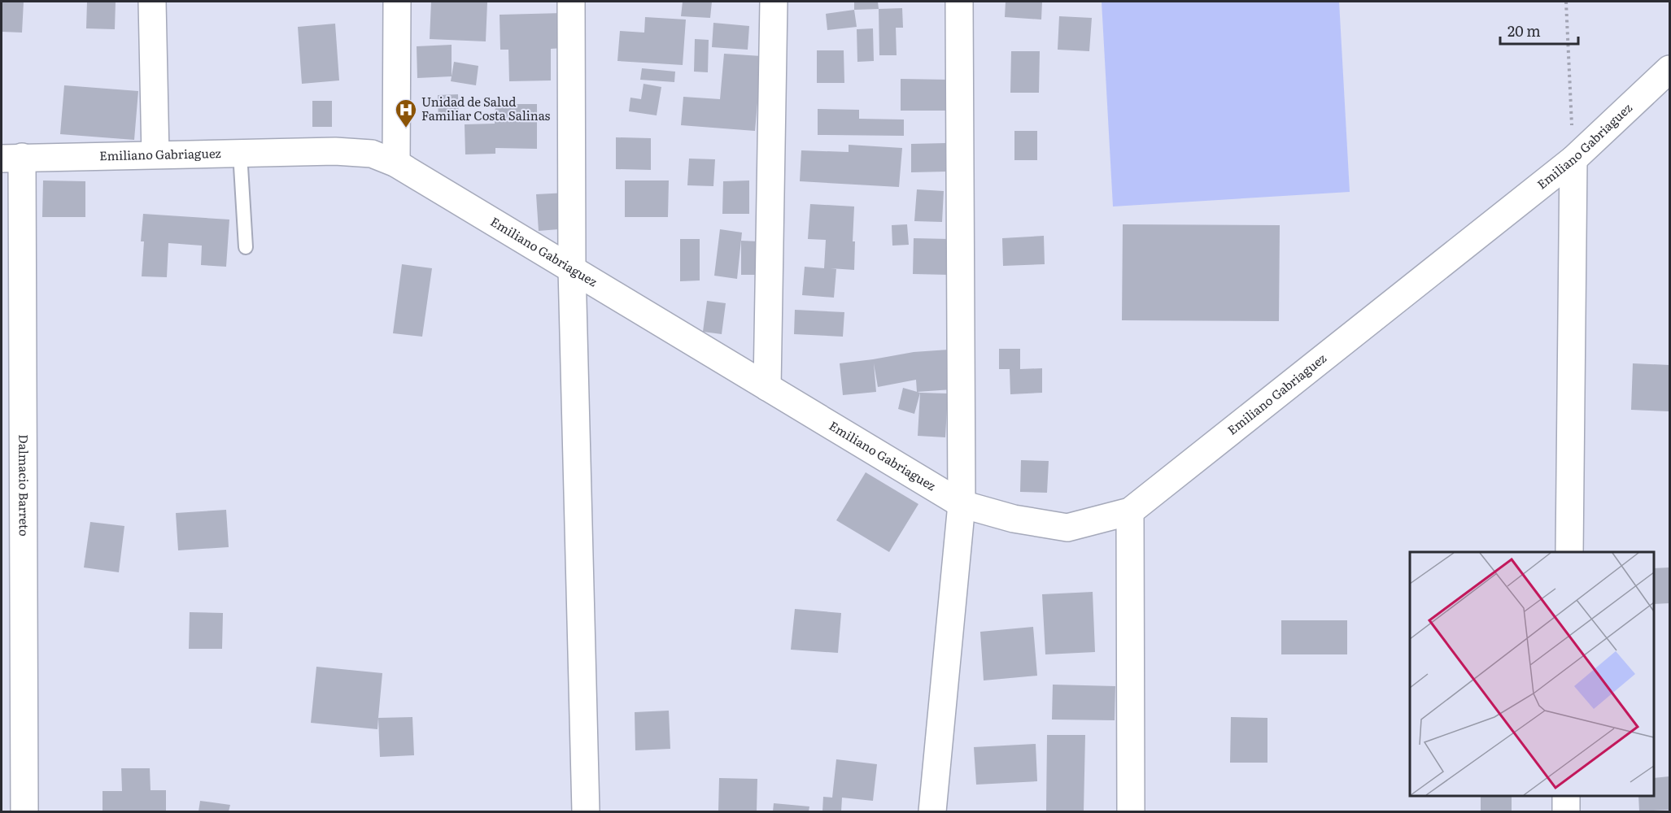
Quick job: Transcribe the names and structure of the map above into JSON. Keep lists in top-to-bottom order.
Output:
{
  "streets": {
    "street": ["Emiliano Gabriaguez", "Dalmacio Barreto"]
  },
  "crossings": [
    ["Emiliano Gabriaguez", "Dalmacio Barreto"]
  ],
  "places": {
    "hospital": ["Unidad de Salud Familiar Costa Salinas"]
  },
  "scale_bar": "20 m"
}
